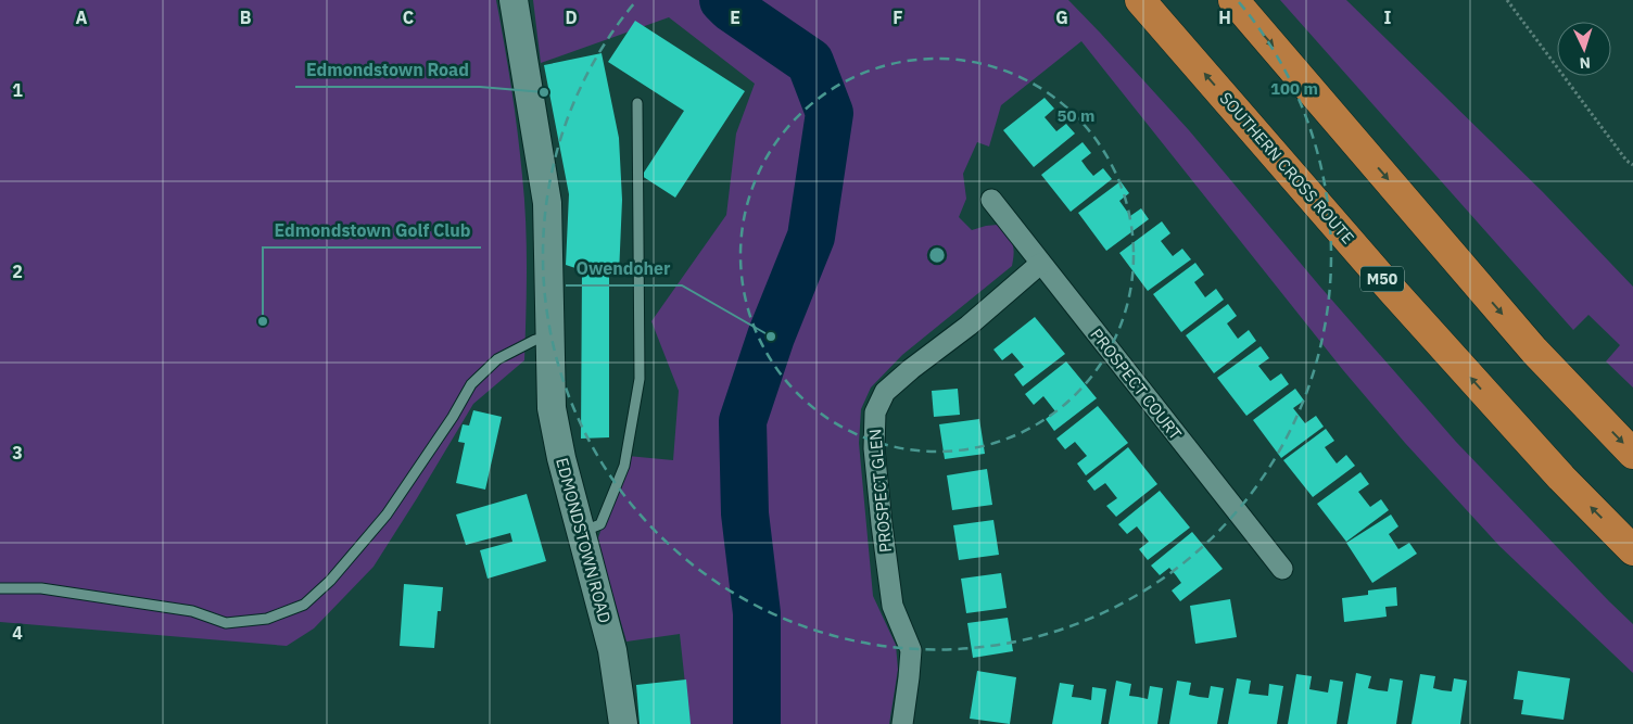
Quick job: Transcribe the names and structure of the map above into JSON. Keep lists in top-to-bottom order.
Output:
{
  "streets": {
    "highway": ["SOUTHERN CROSS ROUTE", "M50"],
    "main road": ["EDMONDSTOWN ROAD"],
    "street": ["PROSPECT COURT", "PROSPECT GLEN"]
  },
  "crossings": [
    ["PROSPECT COURT", "PROSPECT GLEN"]
  ],
  "places": ["Edmondstown Road", "Edmondstown Golf Club", "Owendoher"],
  "north": "bottom",
  "grid": {
    "columns": [
      "A",
      "B",
      "C",
      "D",
      "E",
      "F",
      "G",
      "H",
      "I"
    ],
    "rows": [
      "1",
      "2",
      "3",
      "4"
    ]
  },
  "rings": ["100 m", "50 m"]
}
